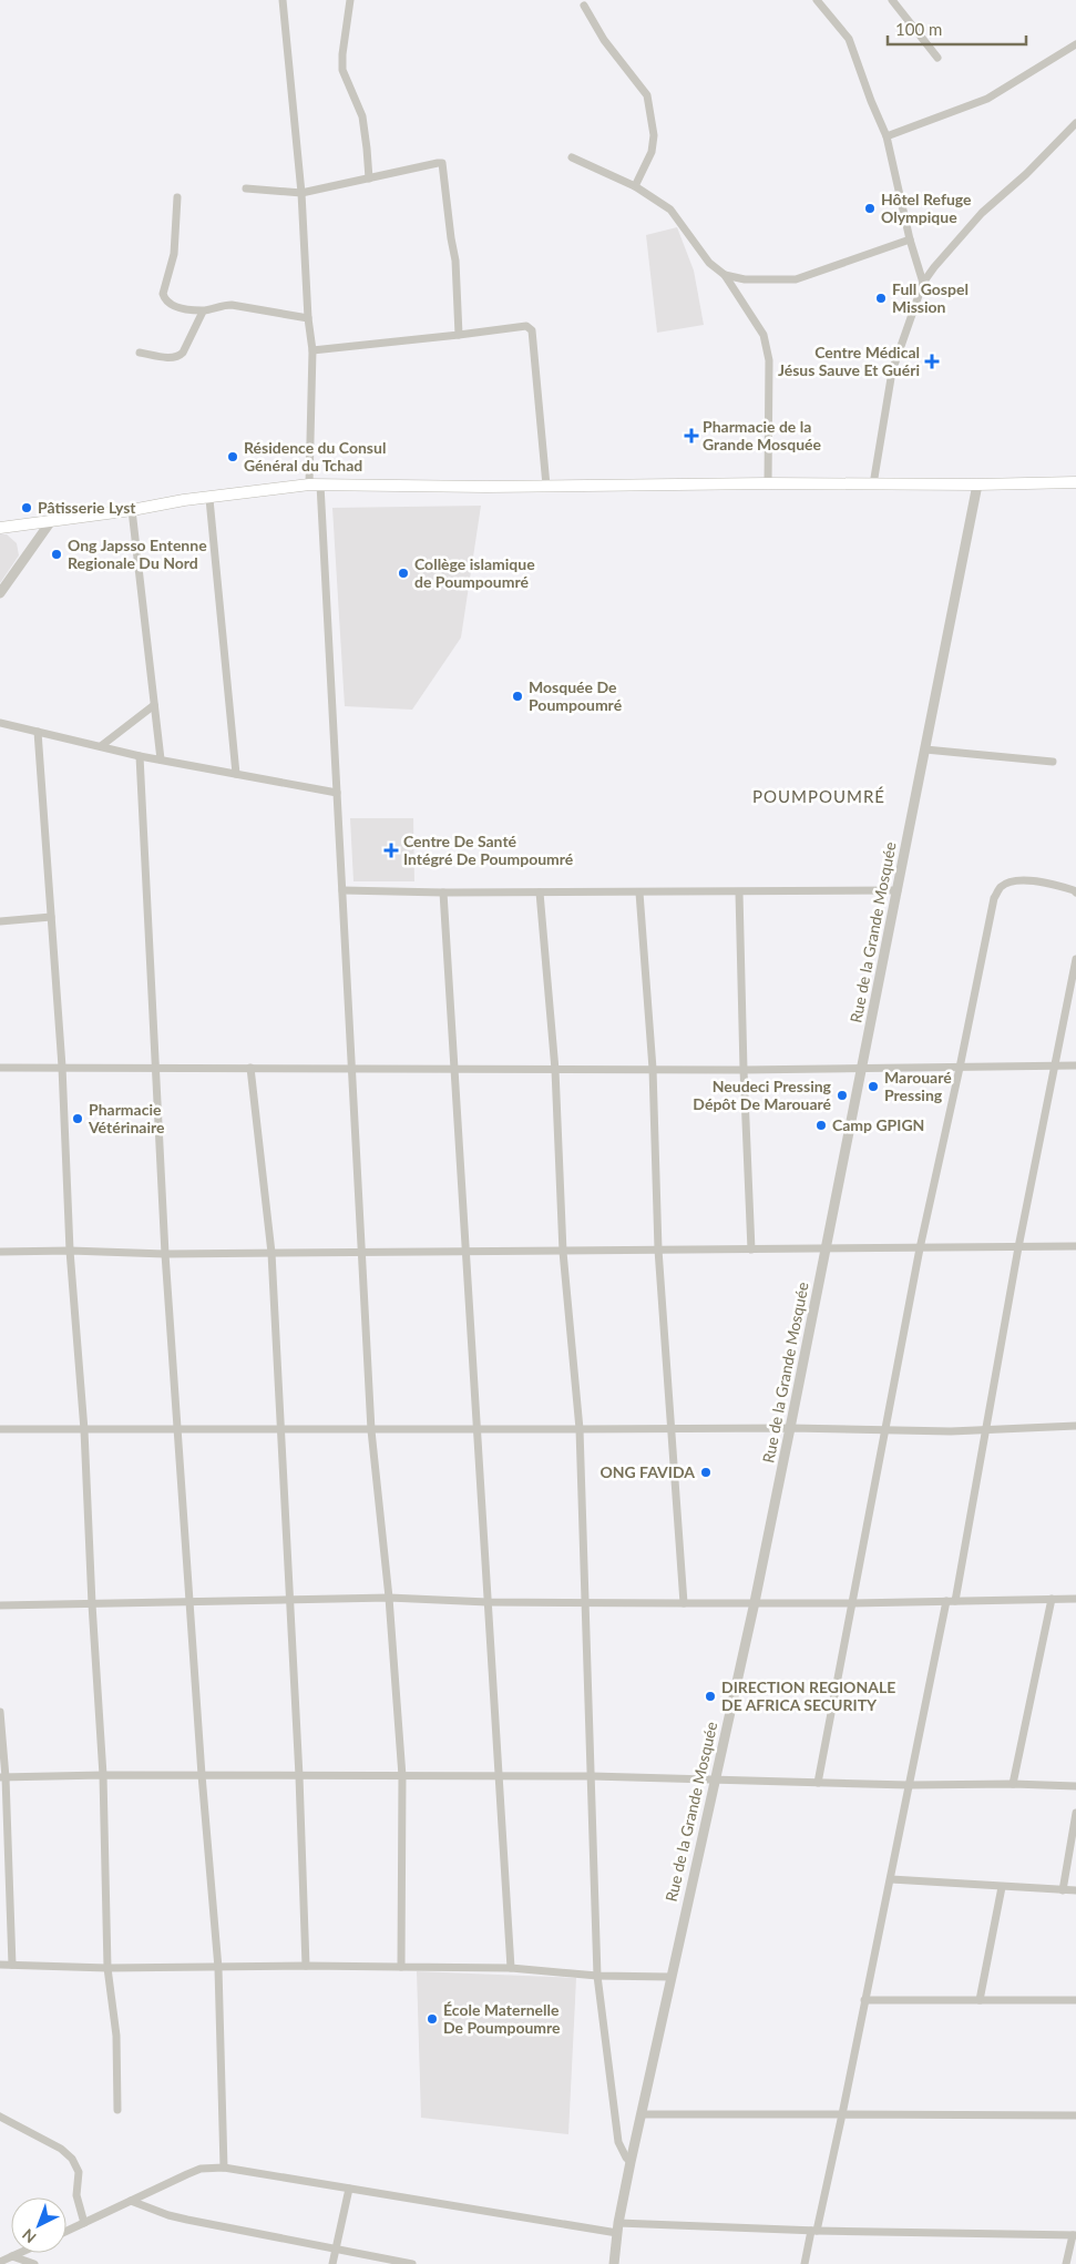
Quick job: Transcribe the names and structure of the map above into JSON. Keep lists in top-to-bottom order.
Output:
{
  "streets": {
    "street": ["Rue de la Grande Mosquée"]
  },
  "districts": ["POUMPOUMRÉ"],
  "places": {
    "other": [
      "Hôtel Refuge Olympique",
      "Full Gospel Mission",
      "Résidence du Consul Général du Tchad",
      "Pâtisserie Lyst",
      "Ong Japsso Entenne Regionale Du Nord",
      "Collège islamique de Poumpoumré",
      "Mosquée De Poumpoumré",
      "Marouaré Pressing",
      "Neudeci Pressing Dépôt De Marouaré",
      "Pharmacie Vétérinaire",
      "Camp GPIGN",
      "ONG FAVIDA",
      "DIRECTION REGIONALE DE AFRICA SECURITY",
      "École Maternelle De Poumpoumre"
    ],
    "health": ["Centre Médical Jésus Sauve Et Guéri", "Pharmacie de la Grande Mosquée", "Centre De Santé Intégré De Poumpoumré"]
  },
  "scale_bar": "100 m",
  "north": "bottom left"
}
